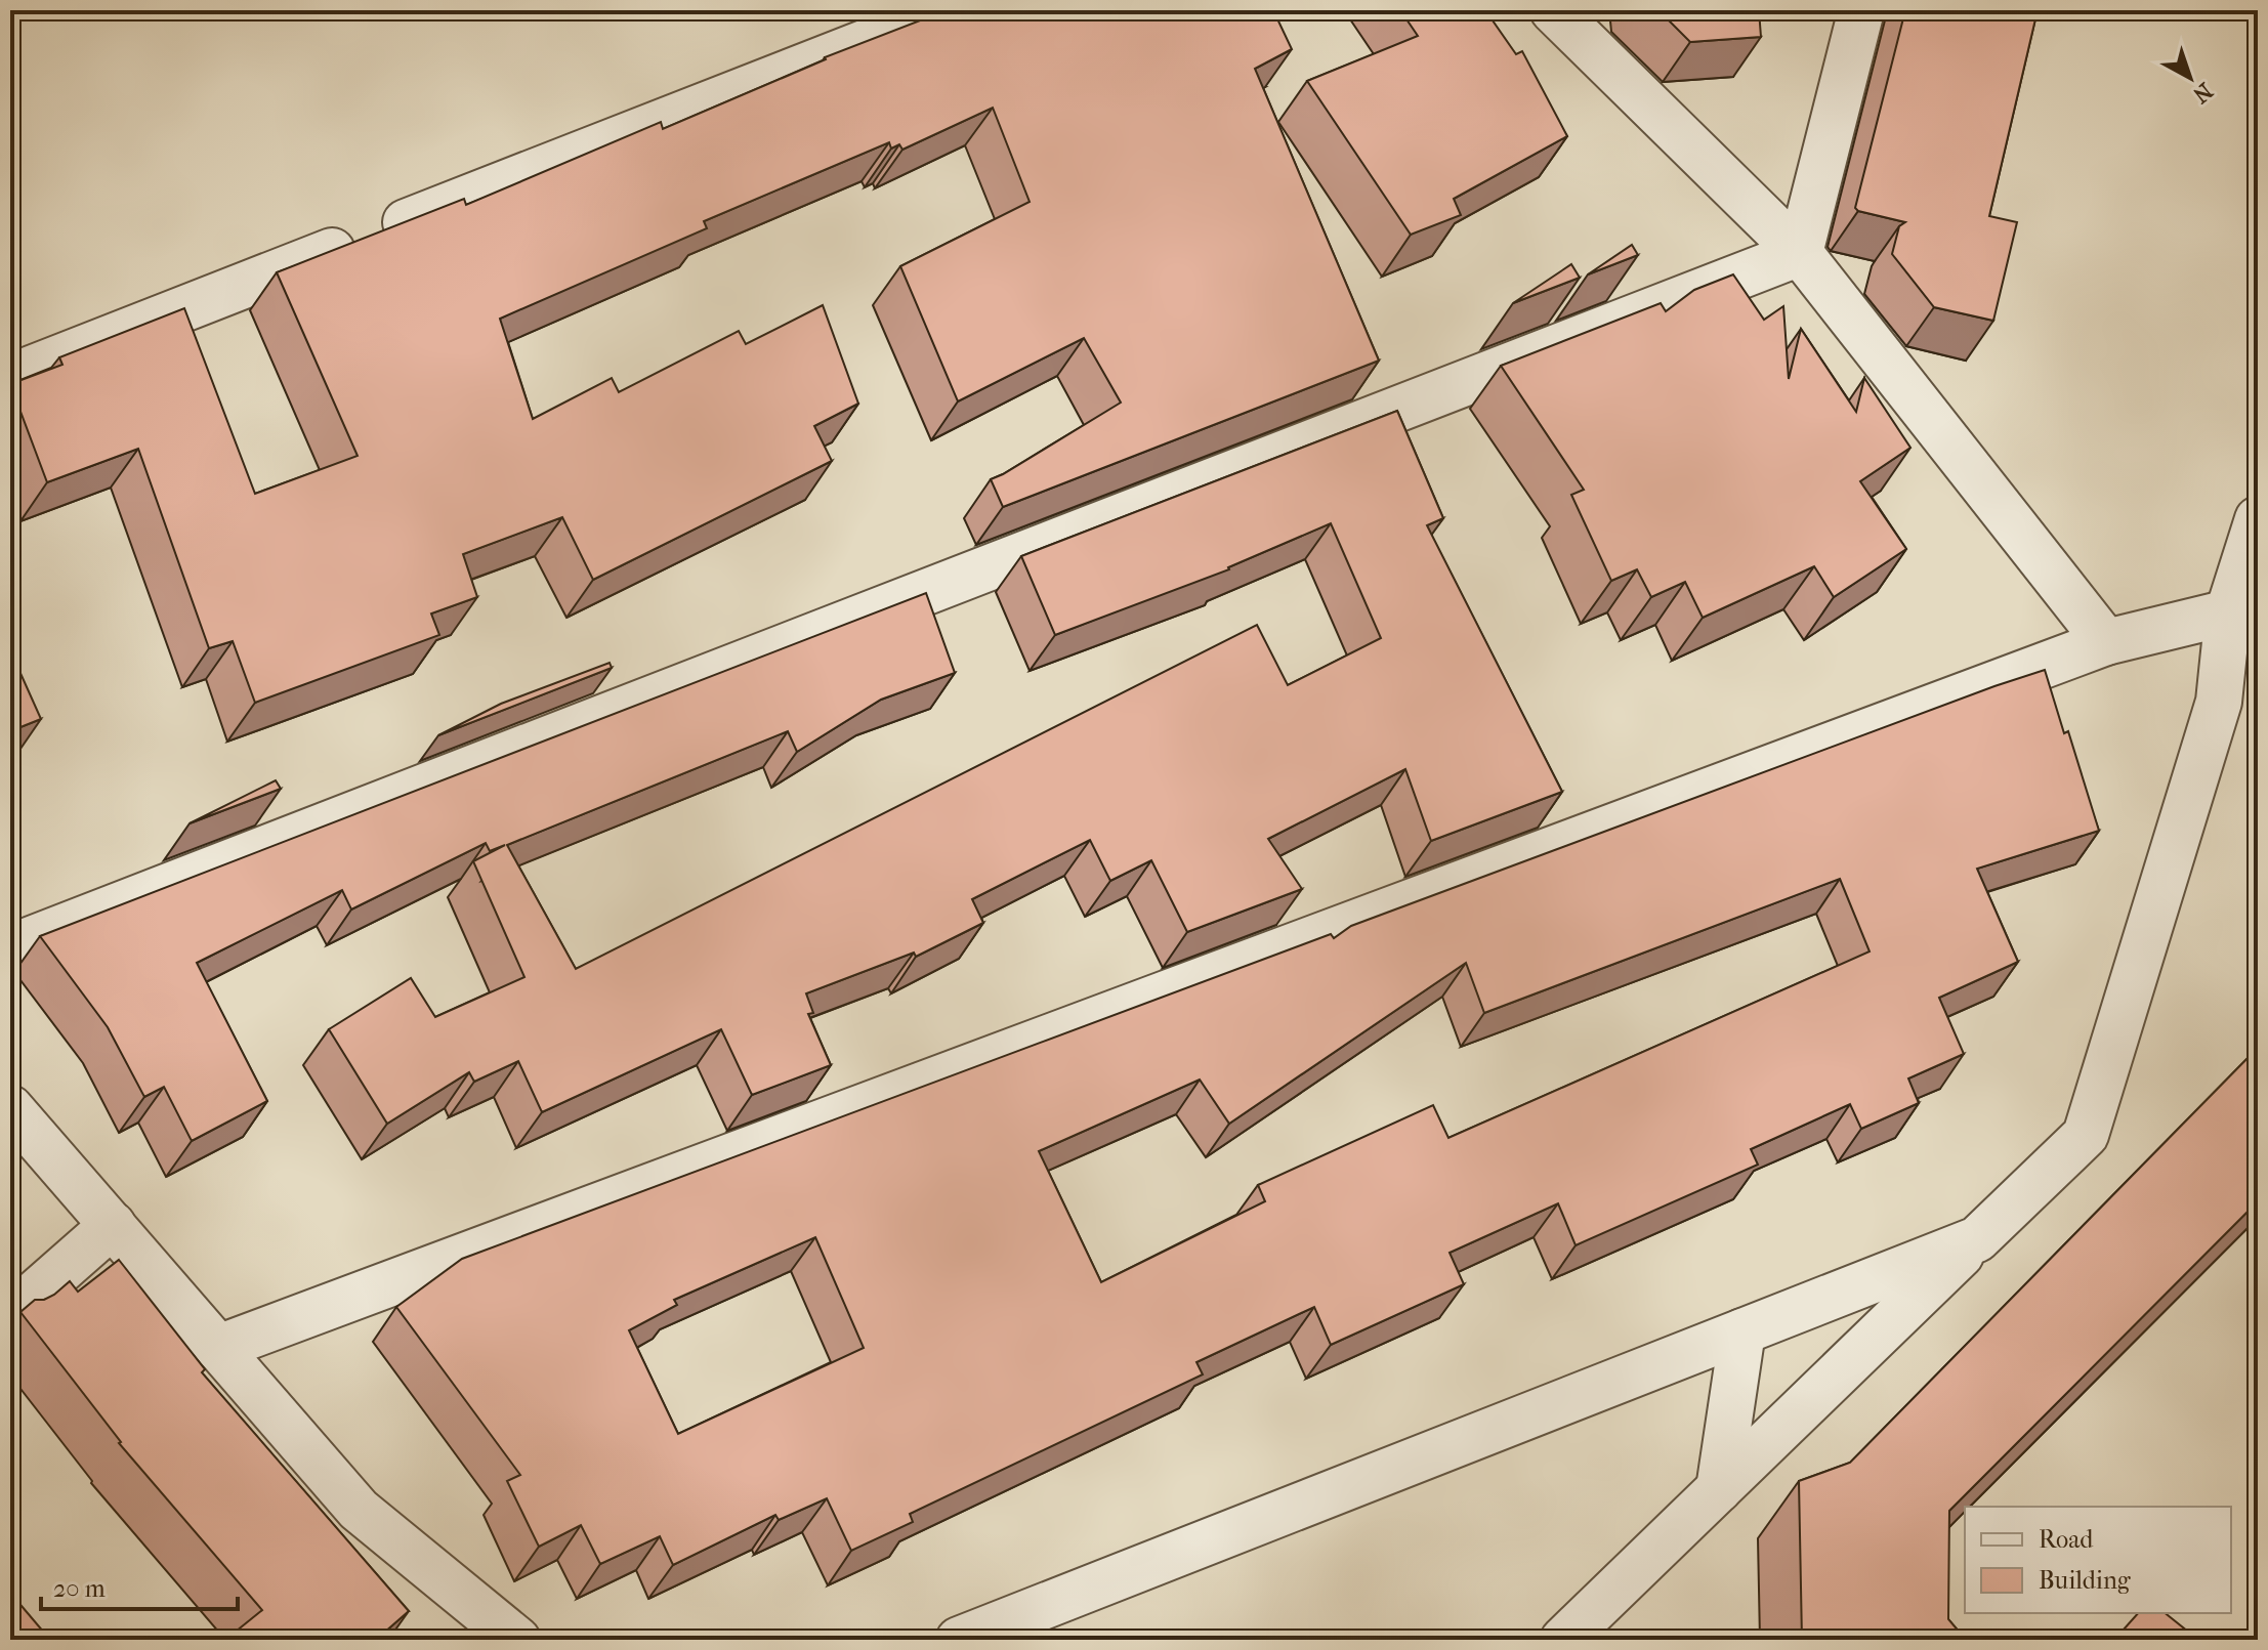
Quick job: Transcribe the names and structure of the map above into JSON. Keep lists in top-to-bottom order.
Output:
{
  "legend": ["Road", "Building"],
  "scale_bar": "20 m",
  "north": "bottom right"
}
